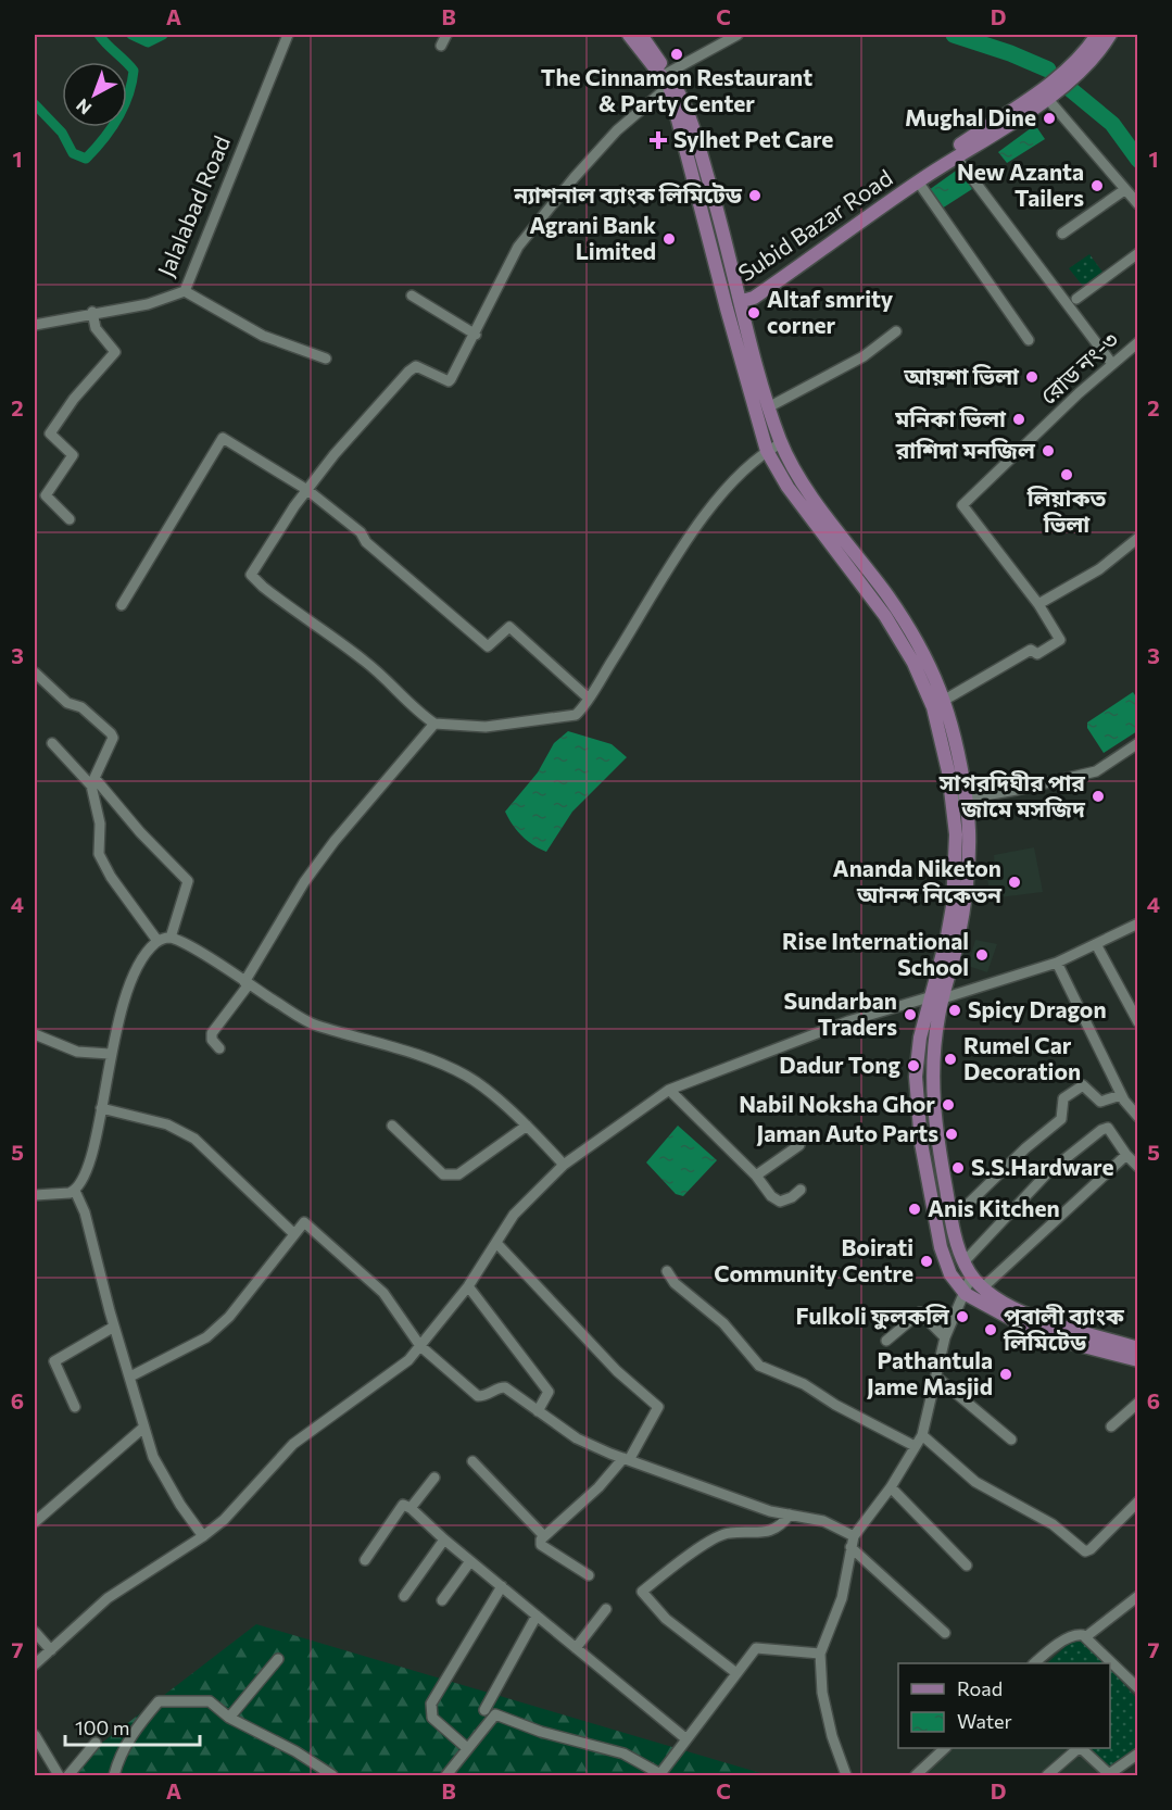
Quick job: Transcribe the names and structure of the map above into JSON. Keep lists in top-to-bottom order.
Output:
{
  "streets": {
    "main road": ["Subid Bazar Road"],
    "street": ["Jalalabad Road", "রোড নং-৩"]
  },
  "places": {
    "other": [
      "The Cinnamon Restaurant & Party Center",
      "Mughal Dine",
      "New Azanta Tailers",
      "ন্যাশনাল ব্যাংক লিমিটেড",
      "Agrani Bank Limited",
      "Altaf smrity corner",
      "আয়শা ভিলা",
      "মনিকা ভিলা",
      "রাশিদা মনজিল",
      "লিয়াকত ভিলা",
      "সাগরদিঘীর পার জামে মসজিদ",
      "Ananda Niketon আনন্দ নিকেতন",
      "Rise International School",
      "Spicy Dragon",
      "Sundarban Traders",
      "Rumel Car Decoration",
      "Dadur Tong",
      "Nabil Noksha Ghor",
      "Jaman Auto Parts",
      "S.S.Hardware",
      "Anis Kitchen",
      "Boirati Community Centre",
      "Fulkoli ফুলকলি",
      "পূবালী ব্যাংক লিমিটেড",
      "Pathantula Jame Masjid"
    ],
    "health": ["Sylhet Pet Care"]
  },
  "legend": ["Road", "Water"],
  "scale_bar": "100 m",
  "north": "bottom left",
  "grid": {
    "columns": [
      "A",
      "B",
      "C",
      "D"
    ],
    "rows": [
      "1",
      "2",
      "3",
      "4",
      "5",
      "6",
      "7"
    ]
  }
}
